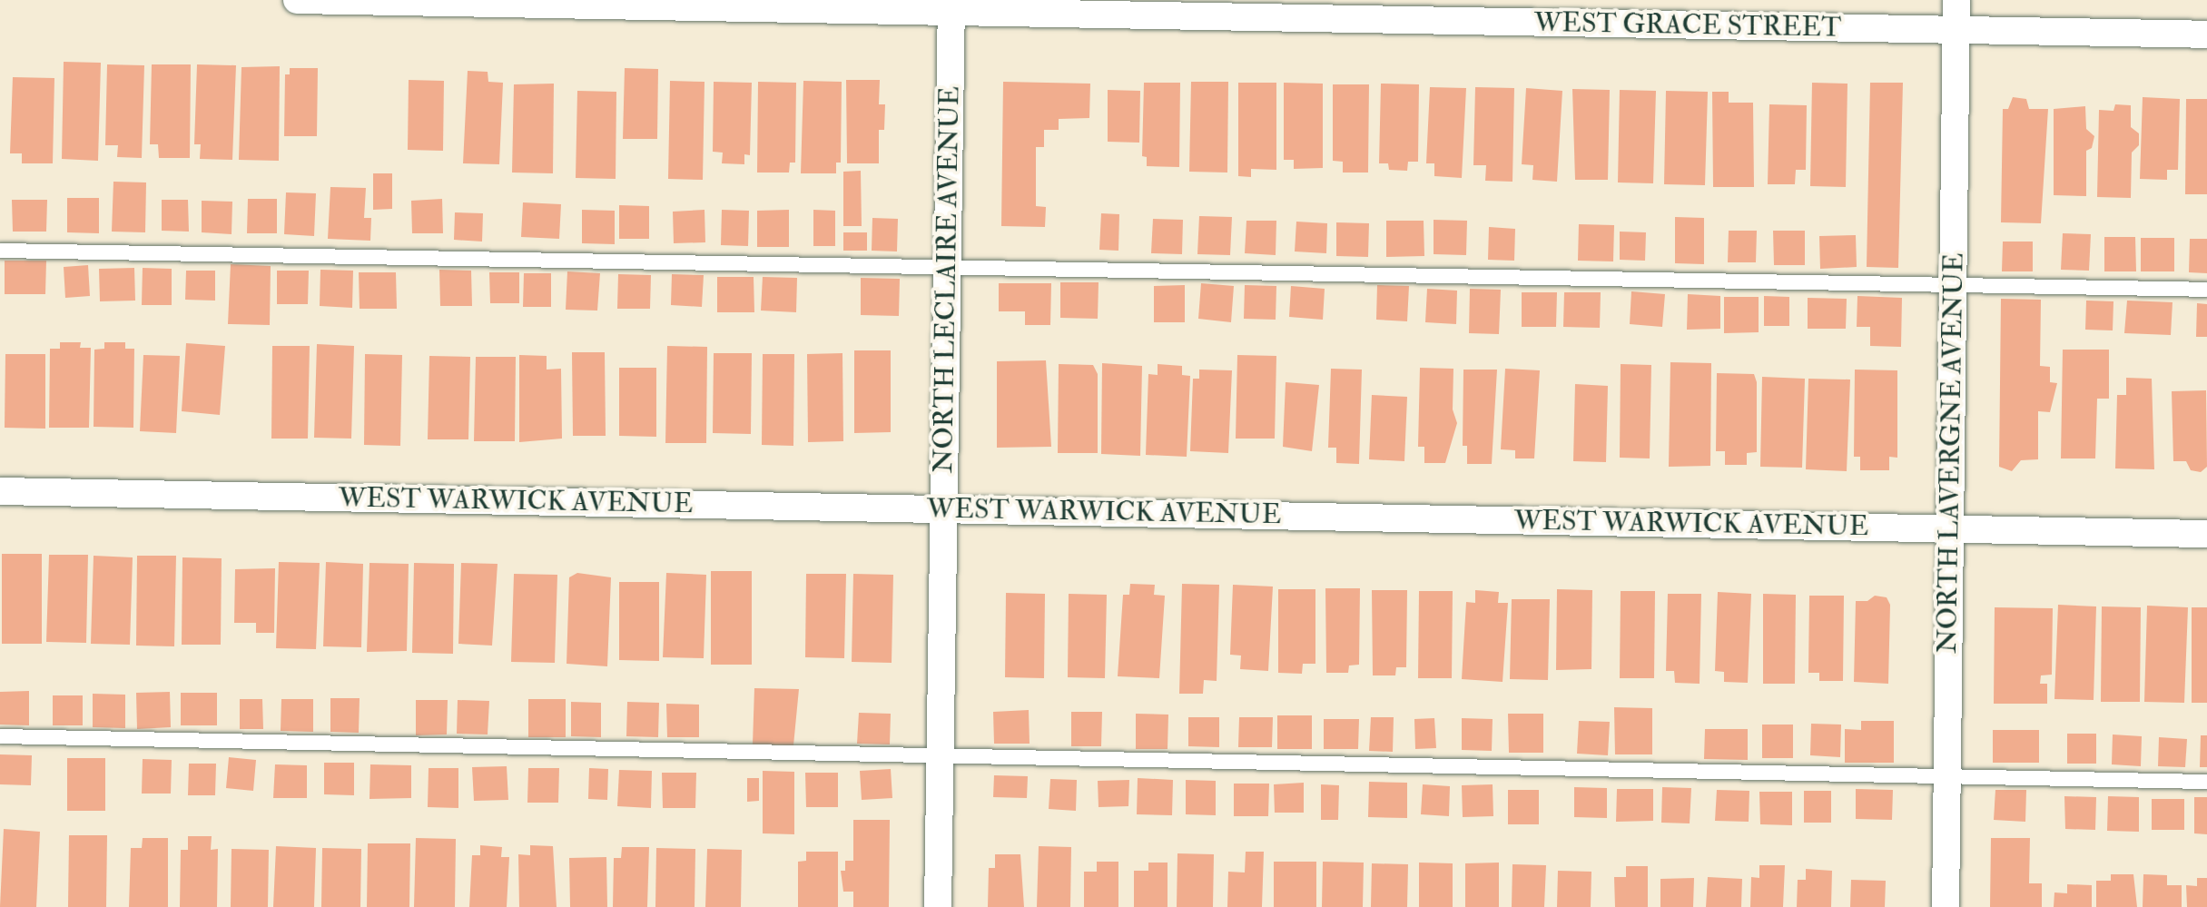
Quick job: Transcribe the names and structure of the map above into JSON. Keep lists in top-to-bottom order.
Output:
{
  "streets": {
    "street": [
      "WEST GRACE STREET",
      "NORTH LECLAIRE AVENUE",
      "NORTH LAVERGNE AVENUE",
      "WEST WARWICK AVENUE"
    ]
  },
  "crossings": [
    ["WEST GRACE STREET", "NORTH LECLAIRE AVENUE"],
    ["WEST GRACE STREET", "NORTH LAVERGNE AVENUE"],
    ["NORTH LECLAIRE AVENUE", "WEST WARWICK AVENUE"],
    ["NORTH LAVERGNE AVENUE", "WEST WARWICK AVENUE"]
  ]
}
